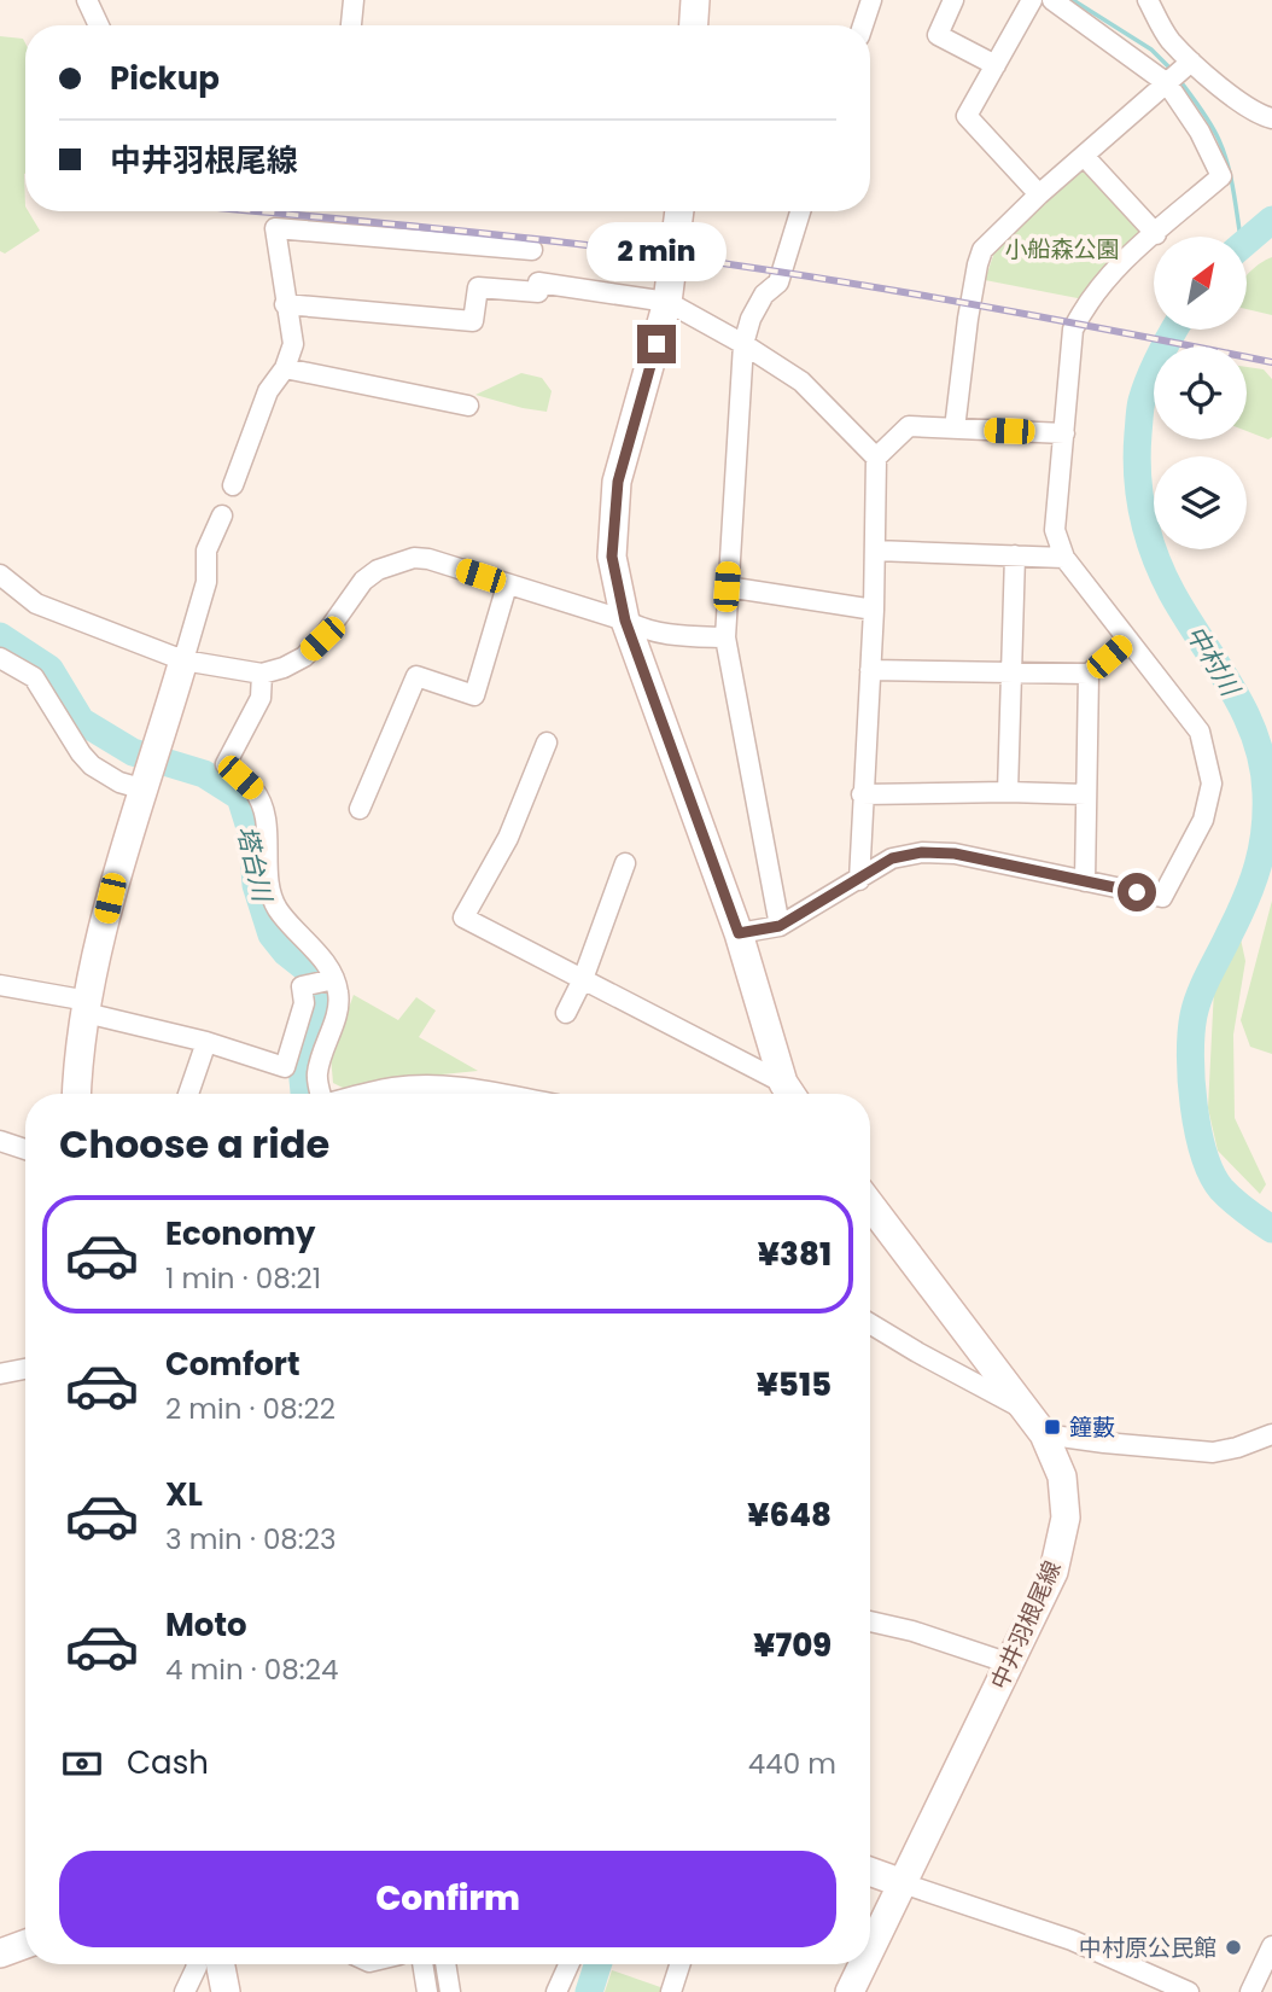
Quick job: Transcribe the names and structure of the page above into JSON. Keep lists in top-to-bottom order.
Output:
{
  "streets": {
    "main road": ["中井羽根尾線"]
  },
  "water": ["中村川", "塔台川"],
  "parks": ["小船森公園"],
  "places": {
    "transit": ["鐘藪"],
    "other": ["中村原公民館"]
  },
  "north": "top right",
  "page": {
    "banner": ["Pickup", "中井羽根尾線"],
    "bubble": "2 min",
    "heading": "Choose a ride",
    "list": [
      {
        "name": "Economy",
        "note": "1 min · 08:21",
        "value": "¥381"
      },
      {
        "name": "Comfort",
        "note": "2 min · 08:22",
        "value": "¥515"
      },
      {
        "name": "XL",
        "note": "3 min · 08:23",
        "value": "¥648"
      },
      {
        "name": "Moto",
        "note": "4 min · 08:24",
        "value": "¥709"
      }
    ],
    "pay": ["Cash", "440 m"],
    "buttons": "Confirm"
  }
}
